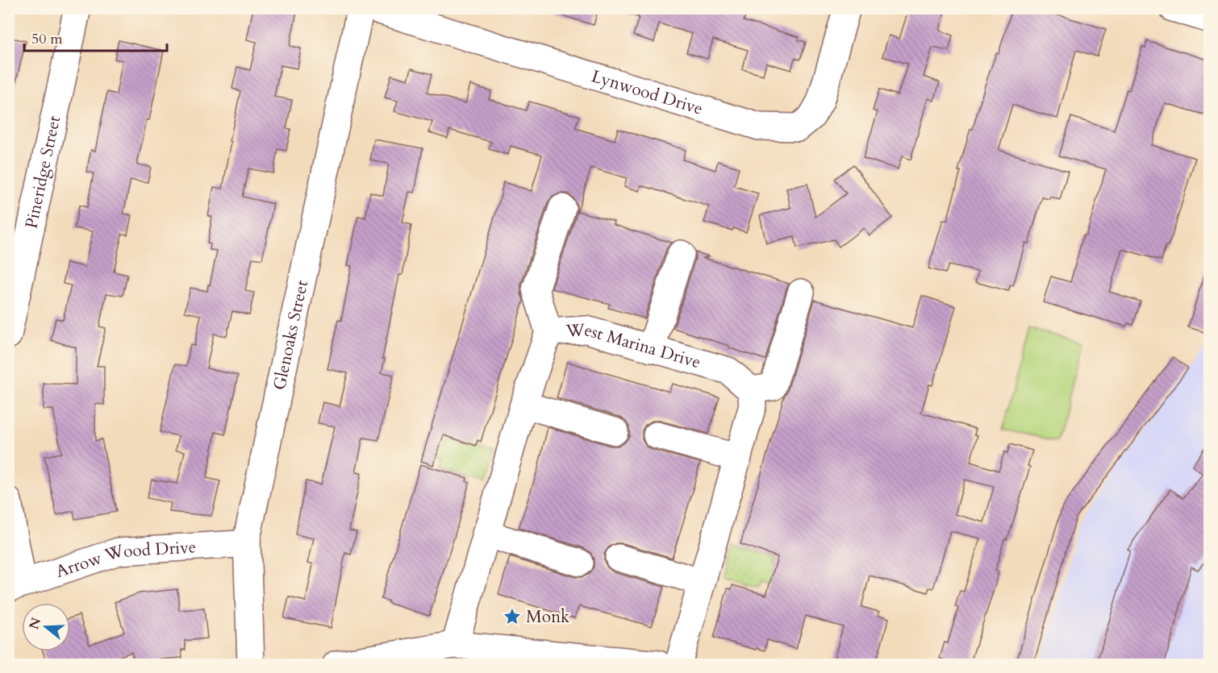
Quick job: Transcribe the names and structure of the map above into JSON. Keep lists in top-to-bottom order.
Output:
{
  "streets": {
    "street": [
      "Lynwood Drive",
      "Pineridge Street",
      "Glenoaks Street",
      "West Marina Drive",
      "Arrow Wood Drive"
    ]
  },
  "crossings": [
    ["Glenoaks Street", "Arrow Wood Drive"]
  ],
  "places": {
    "place": ["Monk"]
  },
  "scale_bar": "50 m",
  "north": "left"
}
